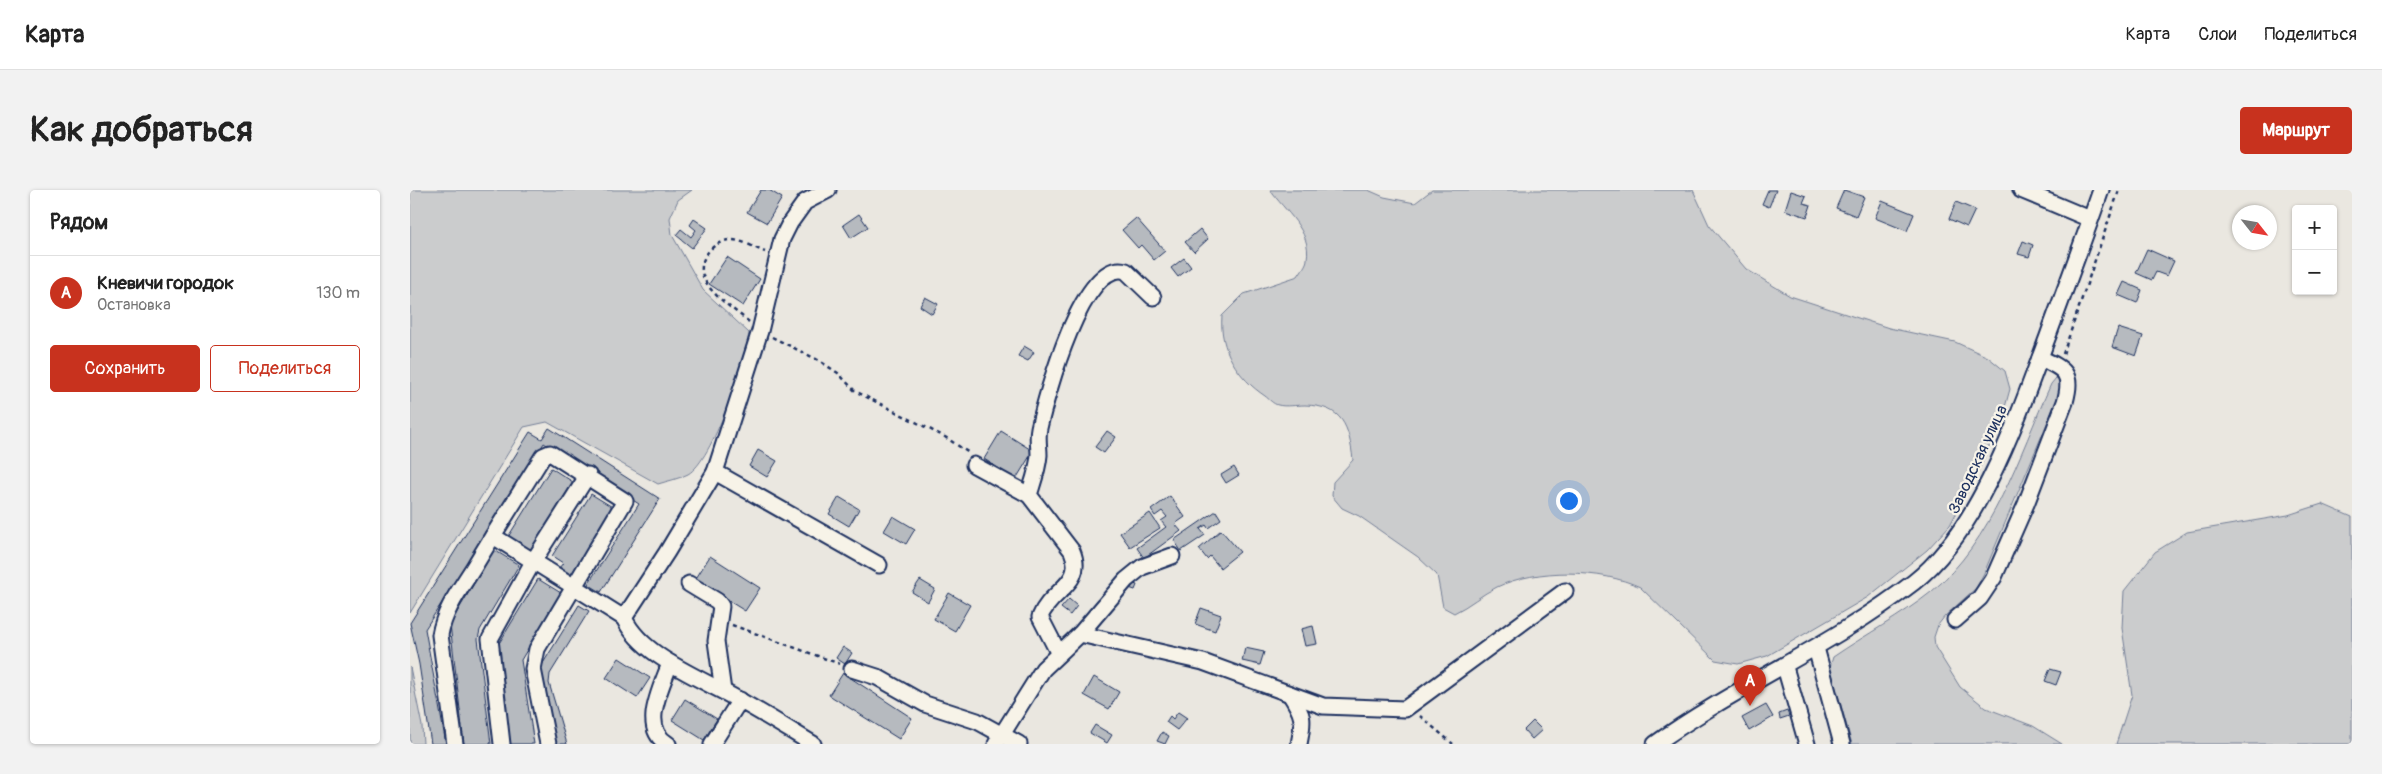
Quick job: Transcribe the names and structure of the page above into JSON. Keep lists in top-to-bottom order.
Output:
{
  "streets": {
    "street": ["Заводская улица"]
  },
  "north": "bottom right",
  "page": {
    "header": "Карта",
    "nav": ["Карта", "Слои", "Поделиться"],
    "buttons": [
      "Маршрут",
      ["Сохранить", "Поделиться"]
    ],
    "title": "Как добраться",
    "heading": "Рядом",
    "map_buttons": ["+", "−"],
    "list": [
      {
        "mark": "A",
        "name": "Кневичи городок",
        "note": "Остановка",
        "value": "130 m"
      }
    ],
    "pins": "A"
  }
}
